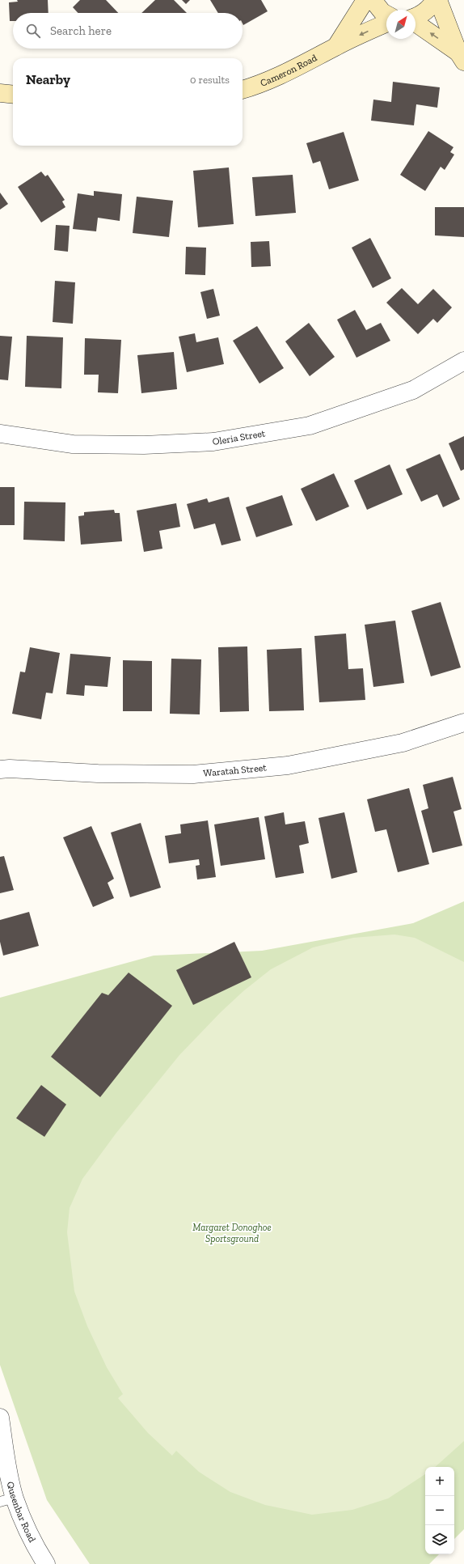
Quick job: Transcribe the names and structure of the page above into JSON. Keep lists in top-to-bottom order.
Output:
{
  "streets": {
    "street": [
      "Cameron Road",
      "Oleria Street",
      "Waratah Street",
      "Queenbar Road"
    ]
  },
  "parks": ["Margaret Donoghoe Sportsground"],
  "north": "top right",
  "page": {
    "search": "Search here",
    "heading": ["Nearby", "0 results"],
    "map_buttons": ["+", "−"]
  }
}
